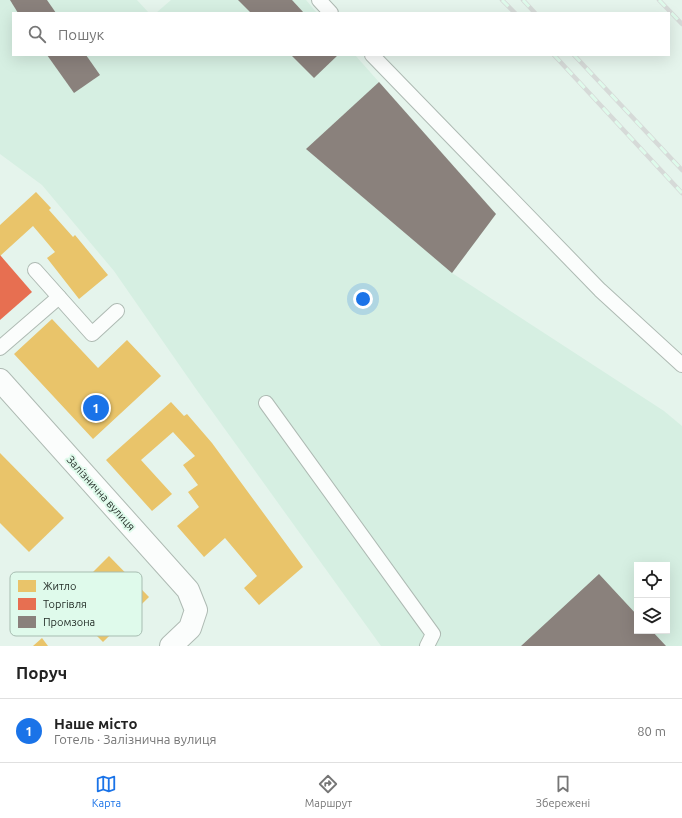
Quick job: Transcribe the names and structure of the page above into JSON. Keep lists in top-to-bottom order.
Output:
{
  "streets": {
    "street": ["Залізнична вулиця"]
  },
  "legend": ["Житло", "Торгівля", "Промзона"],
  "page": {
    "search": "Пошук",
    "pins": "1",
    "heading": "Поруч",
    "list": [
      {
        "mark": "1",
        "name": "Наше місто",
        "note": "Готель · Залізнична вулиця",
        "value": "80 m"
      }
    ],
    "nav": ["Карта", "Маршрут", "Збережені"]
  }
}
